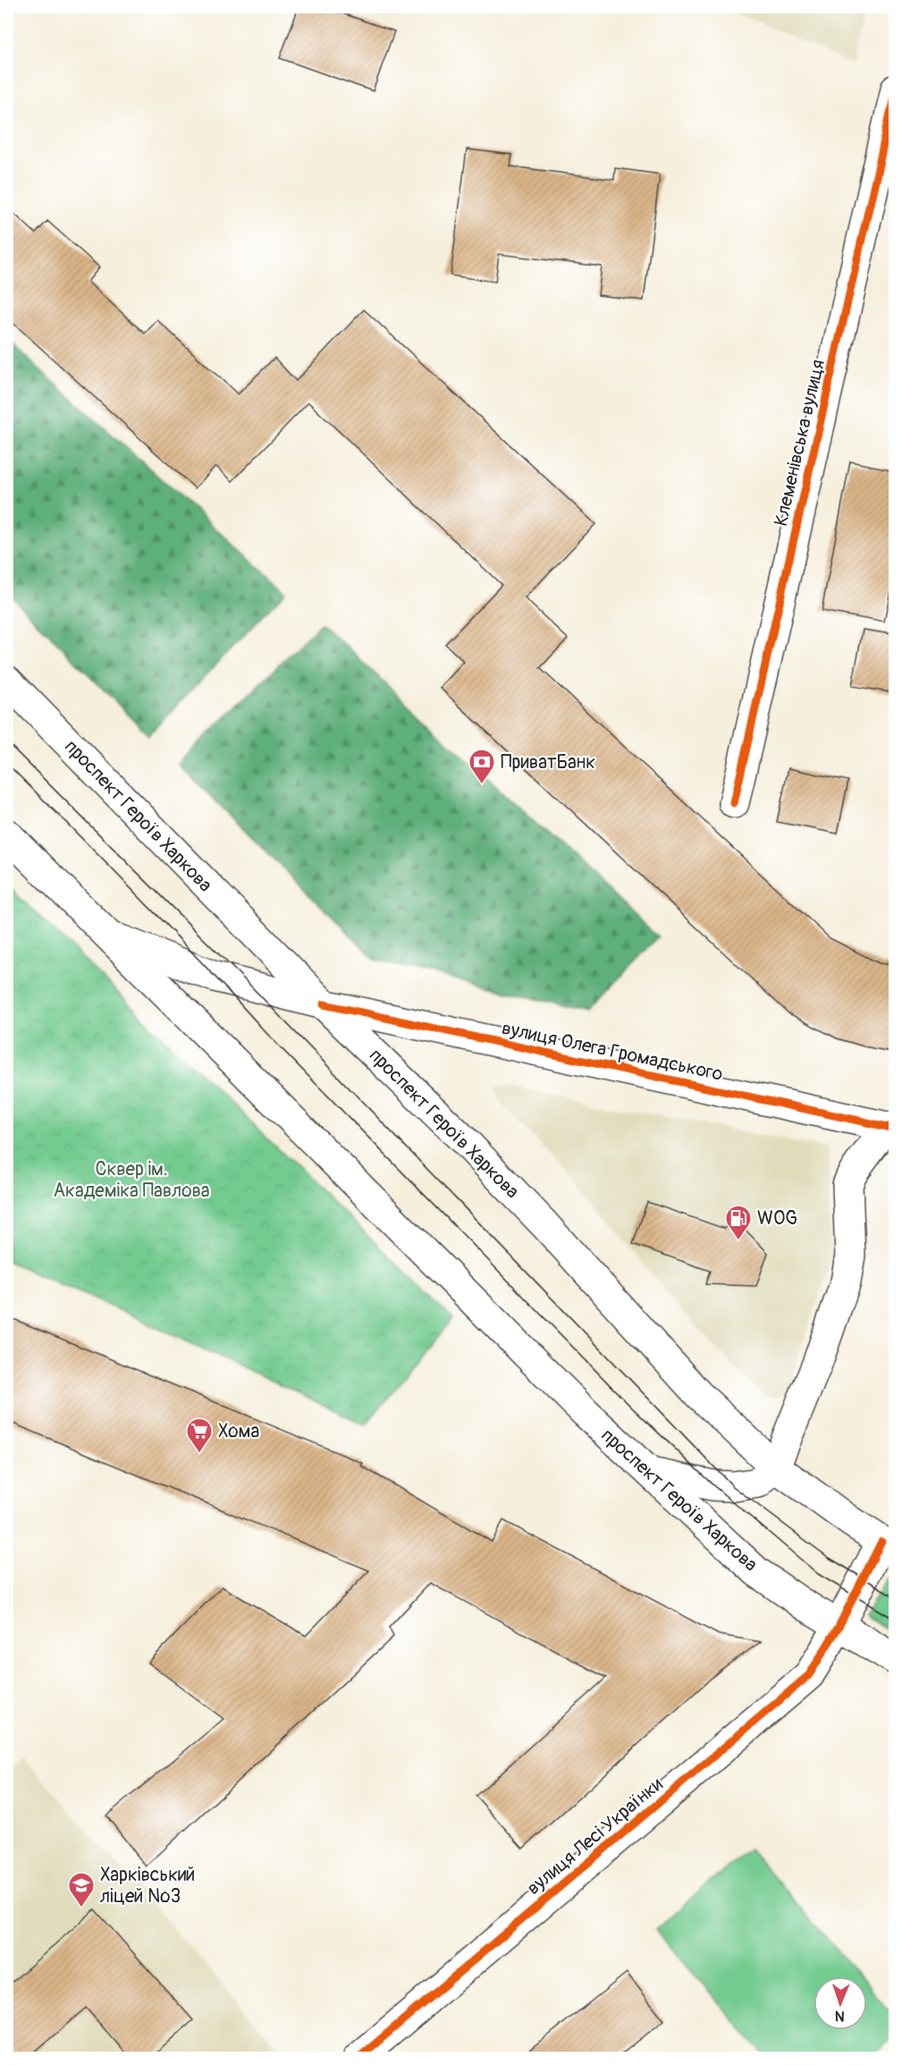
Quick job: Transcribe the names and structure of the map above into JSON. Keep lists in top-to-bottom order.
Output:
{
  "streets": {
    "main road": [
      "Клеменівська вулиця",
      "проспект Героїв Харкова",
      "вулиця Олега Громадського",
      "вулиця Лесі Українки"
    ]
  },
  "crossings": [
    ["проспект Героїв Харкова", "вулиця Олега Громадського"],
    ["проспект Героїв Харкова", "вулиця Лесі Українки"]
  ],
  "parks": ["Сквер ім. Академіка Павлова"],
  "places": {
    "bank": ["ПриватБанк"],
    "fuel station": ["WOG"],
    "supermarket": ["Хома"],
    "school or university": ["Харківський ліцей №3"]
  },
  "north": "bottom"
}
